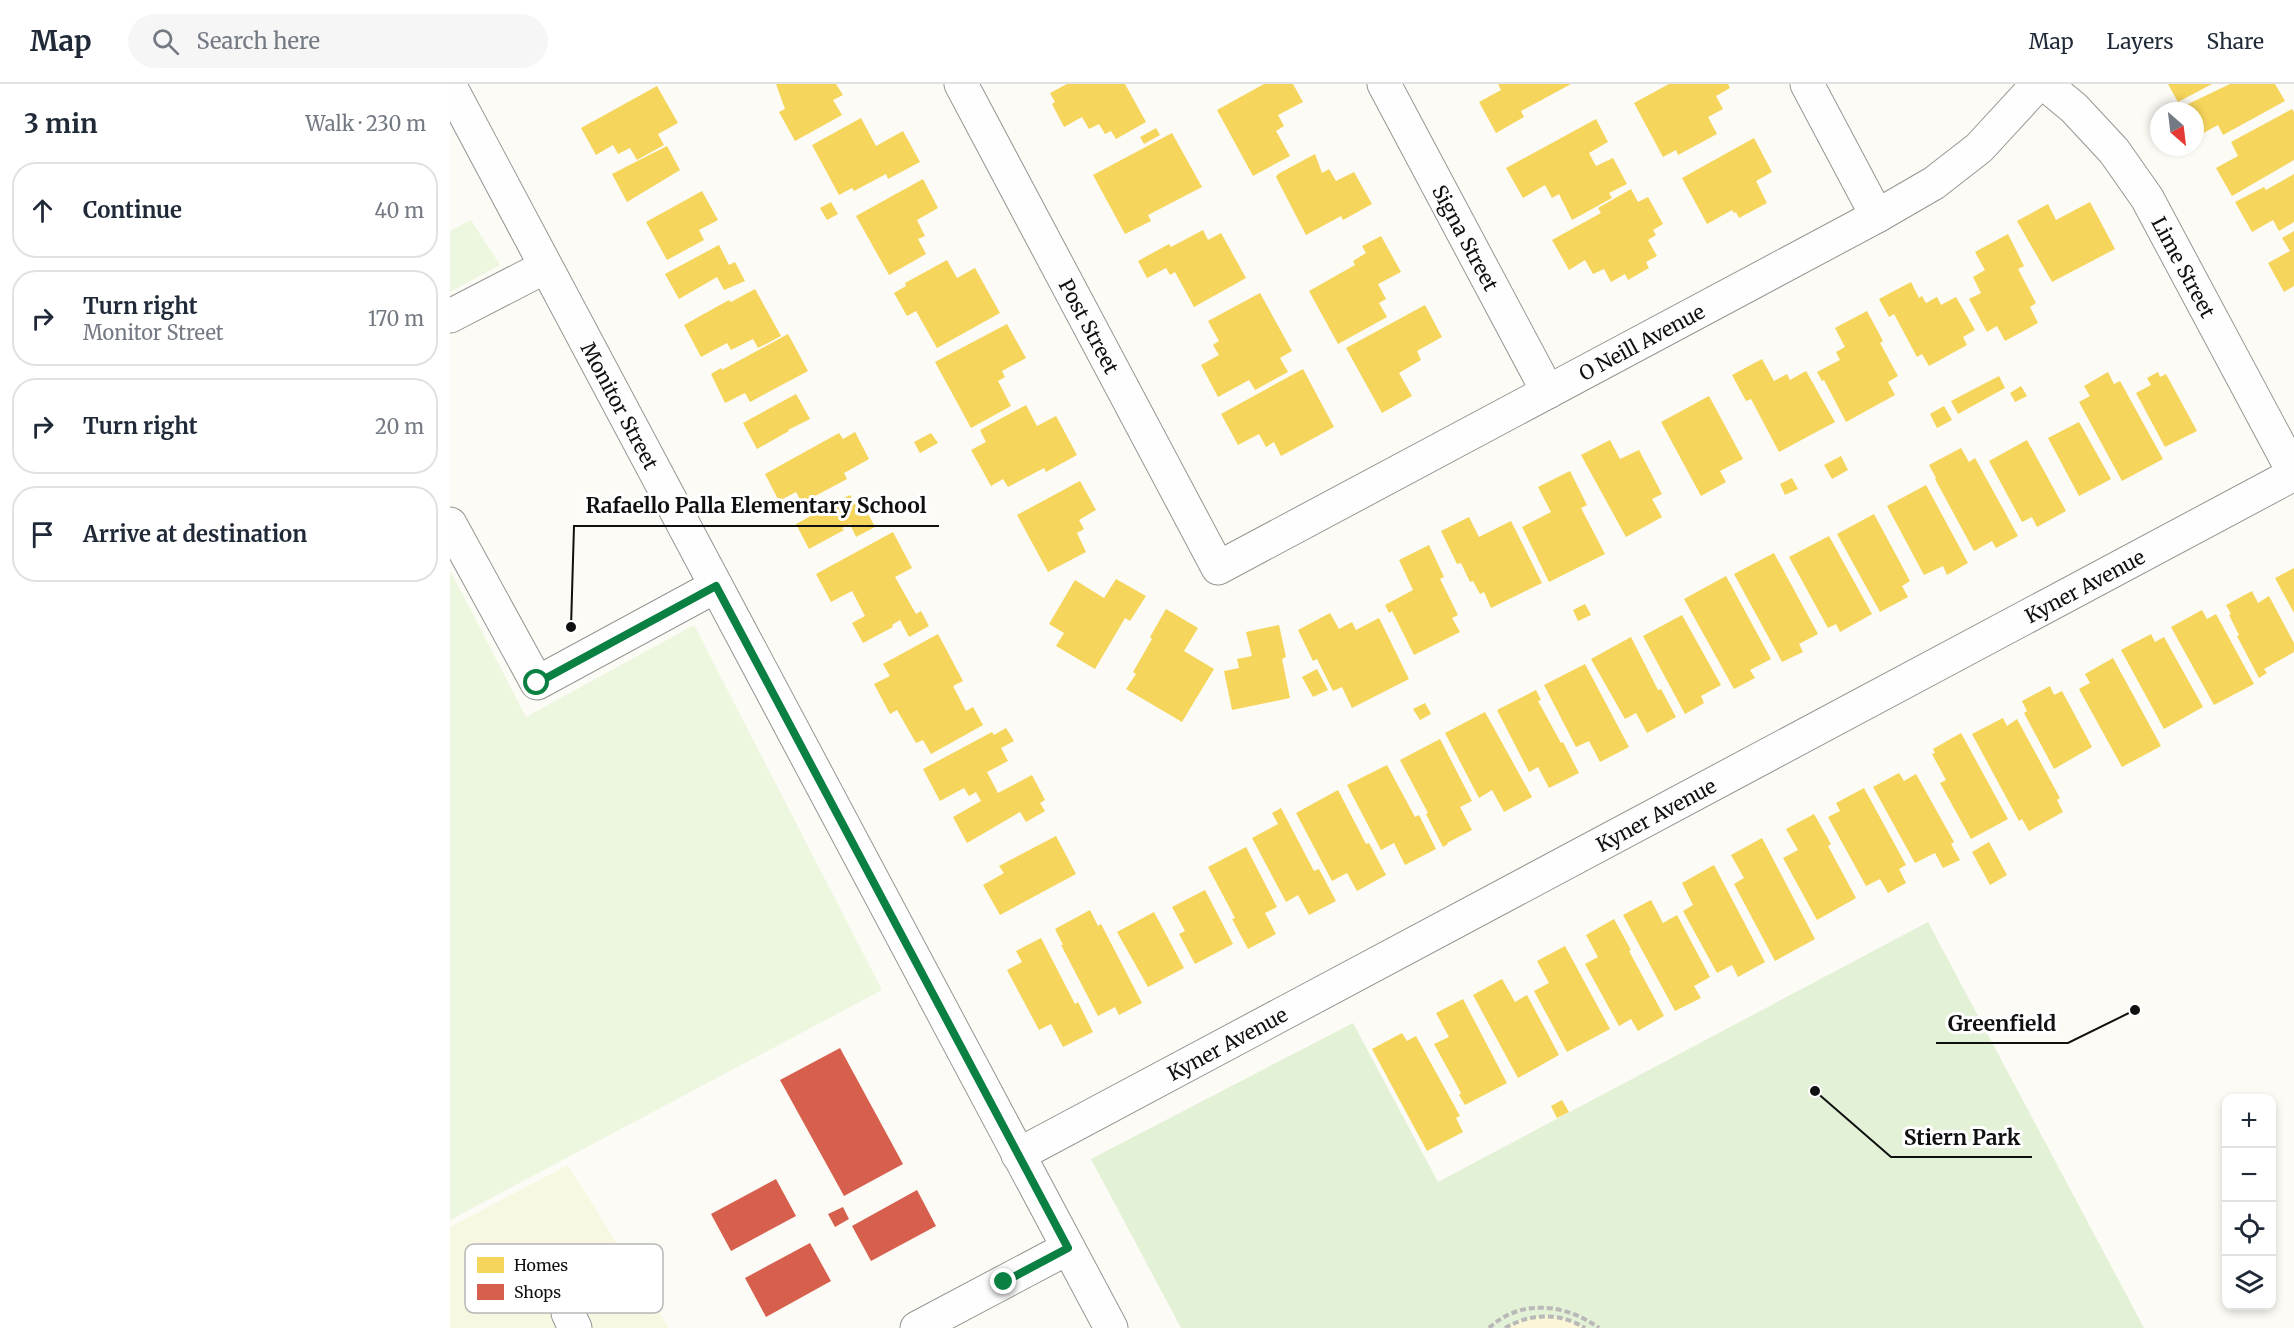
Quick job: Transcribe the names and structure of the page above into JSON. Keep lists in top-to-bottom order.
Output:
{
  "streets": {
    "street": [
      "Signa Street",
      "Lime Street",
      "Post Street",
      "O Neill Avenue",
      "Monitor Street",
      "Kyner Avenue"
    ]
  },
  "crossings": [
    ["Signa Street", "O Neill Avenue"],
    ["Lime Street", "Kyner Avenue"],
    ["Post Street", "O Neill Avenue"],
    ["Monitor Street", "Kyner Avenue"]
  ],
  "places": ["Rafaello Palla Elementary School", "Greenfield", "Stiern Park"],
  "legend": ["Homes", "Shops"],
  "north": "bottom right",
  "page": {
    "header": "Map",
    "search": "Search here",
    "nav": ["Map", "Layers", "Share"],
    "heading": ["3 min", "Walk · 230 m"],
    "list": [
      ["Continue", "40 m"],
      ["Turn right", "Monitor Street", "170 m"],
      ["Turn right", "20 m"],
      "Arrive at destination"
    ],
    "map_buttons": ["+", "−"]
  }
}
